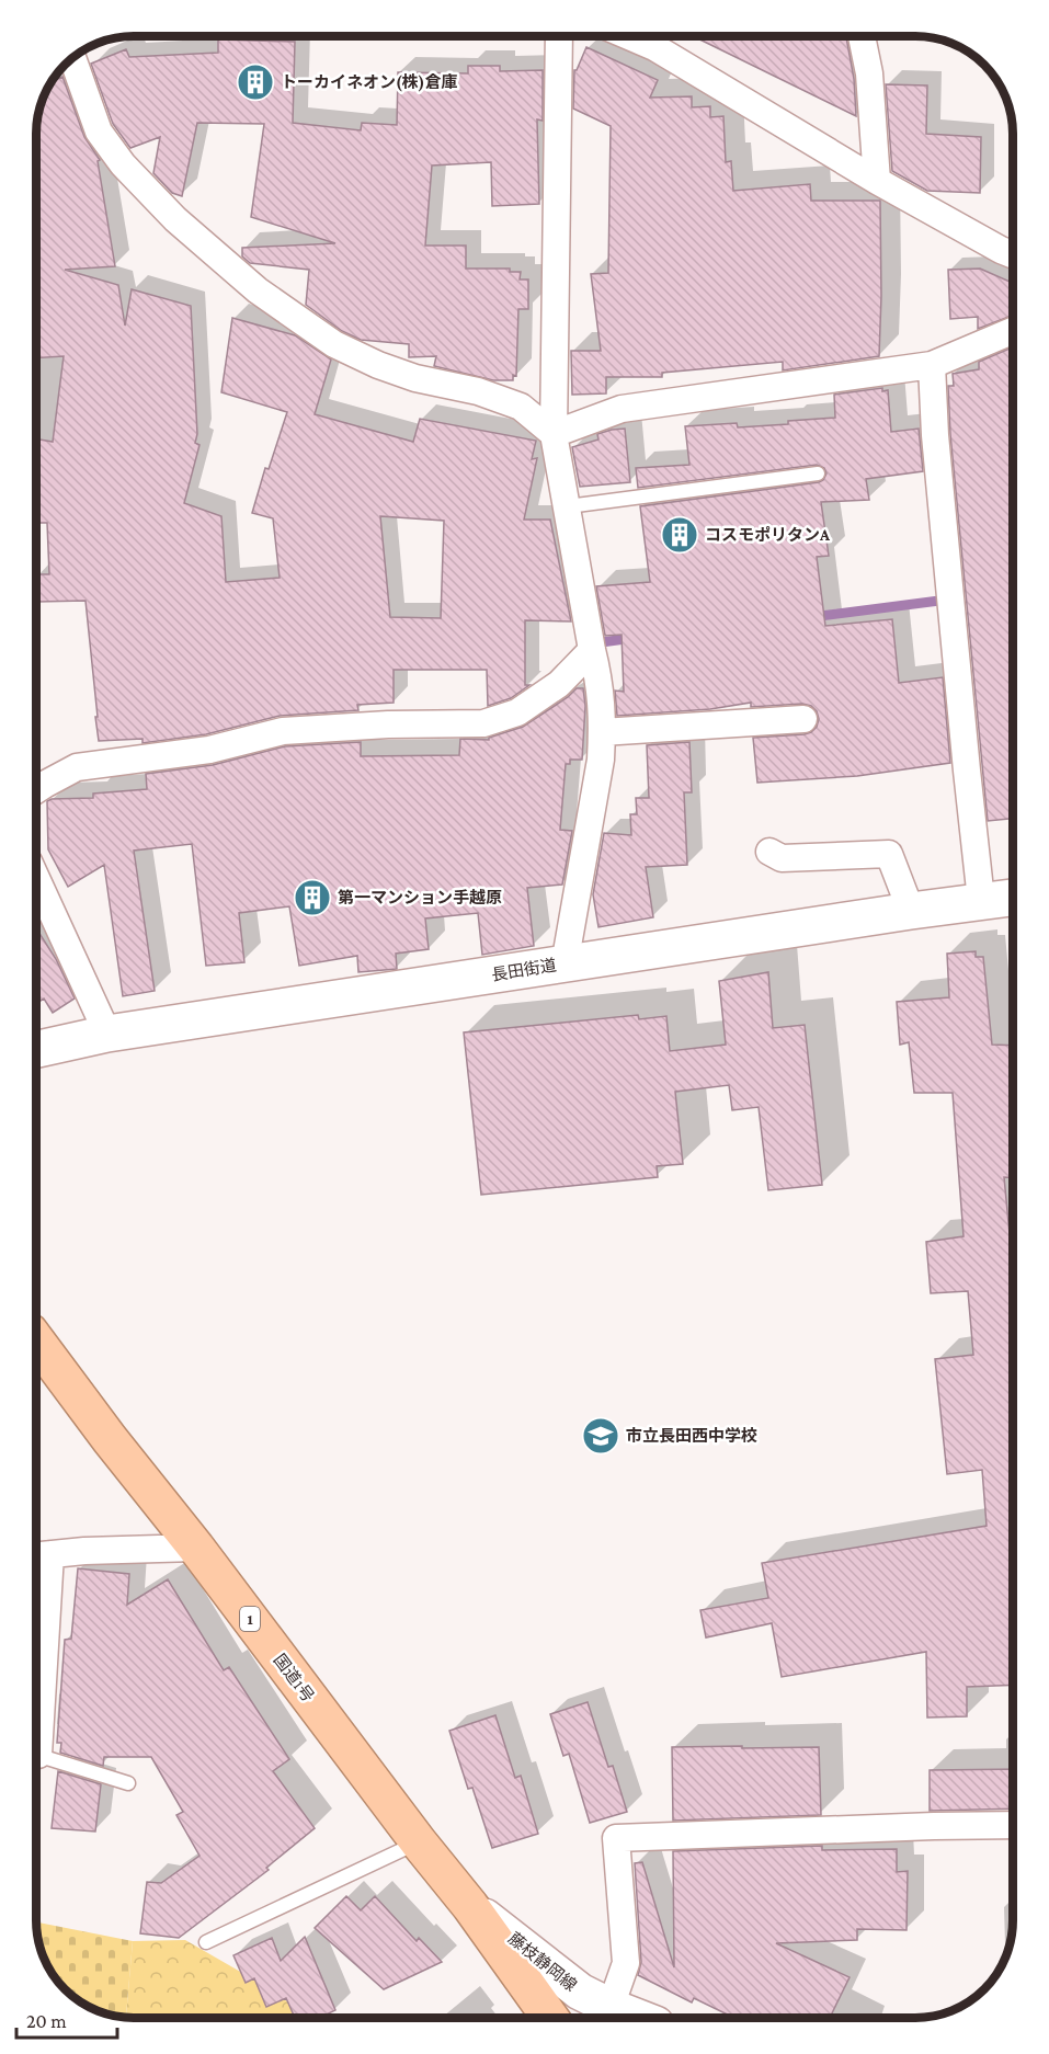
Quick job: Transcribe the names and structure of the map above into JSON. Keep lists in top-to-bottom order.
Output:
{
  "streets": {
    "highway": ["1", "国道1号"],
    "main road": ["長田街道", "藤枝静岡線"]
  },
  "crossings": [
    ["国道1号", "藤枝静岡線"]
  ],
  "places": {
    "building": ["トーカイネオン(株)倉庫", "コスモポリタンA", "第一マンション手越原"],
    "school or university": ["市立長田西中学校"]
  },
  "scale_bar": "20 m"
}
